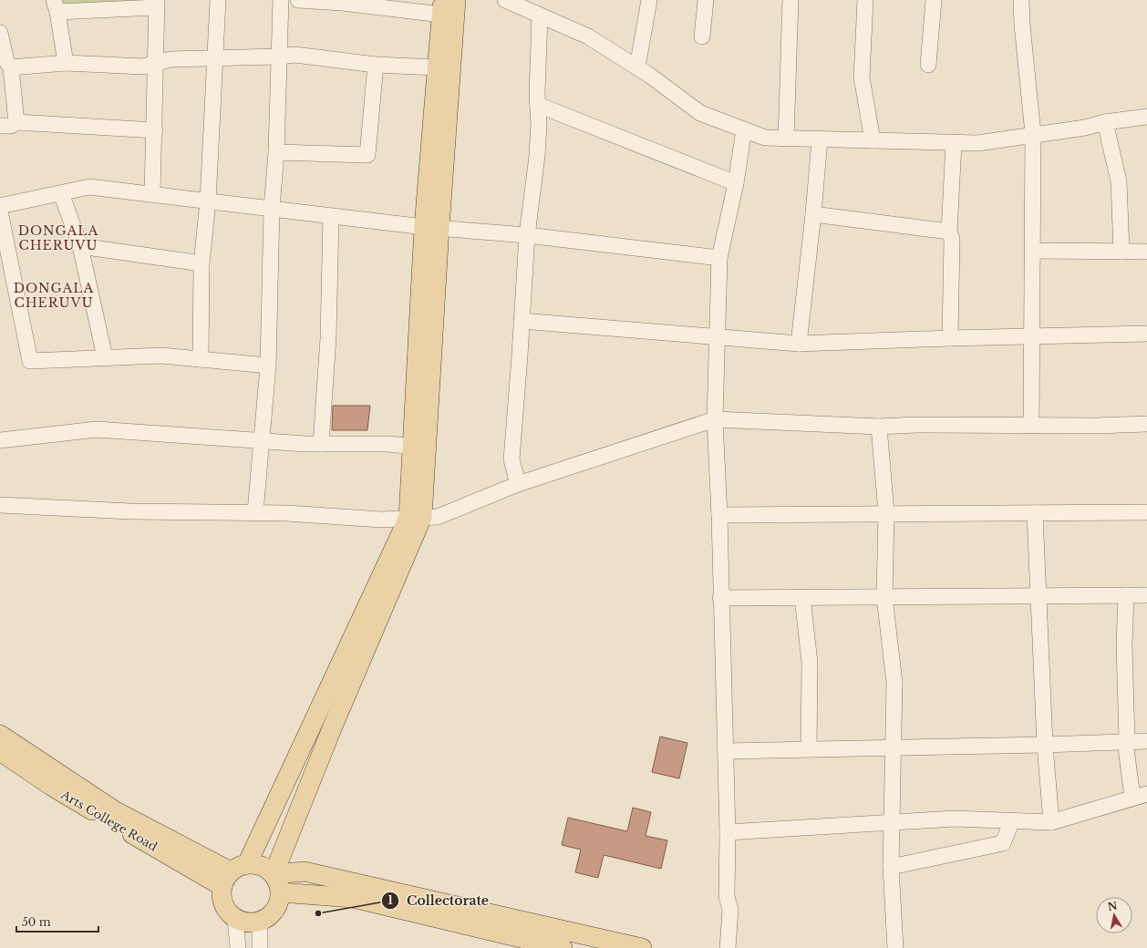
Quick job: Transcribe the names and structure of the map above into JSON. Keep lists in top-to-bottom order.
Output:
{
  "streets": {
    "main road": ["Arts College Road"]
  },
  "districts": ["DONGALA CHERUVU", "DONGALA CHERUVU"],
  "places": ["Collectorate"],
  "scale_bar": "50 m",
  "north": "top"
}
